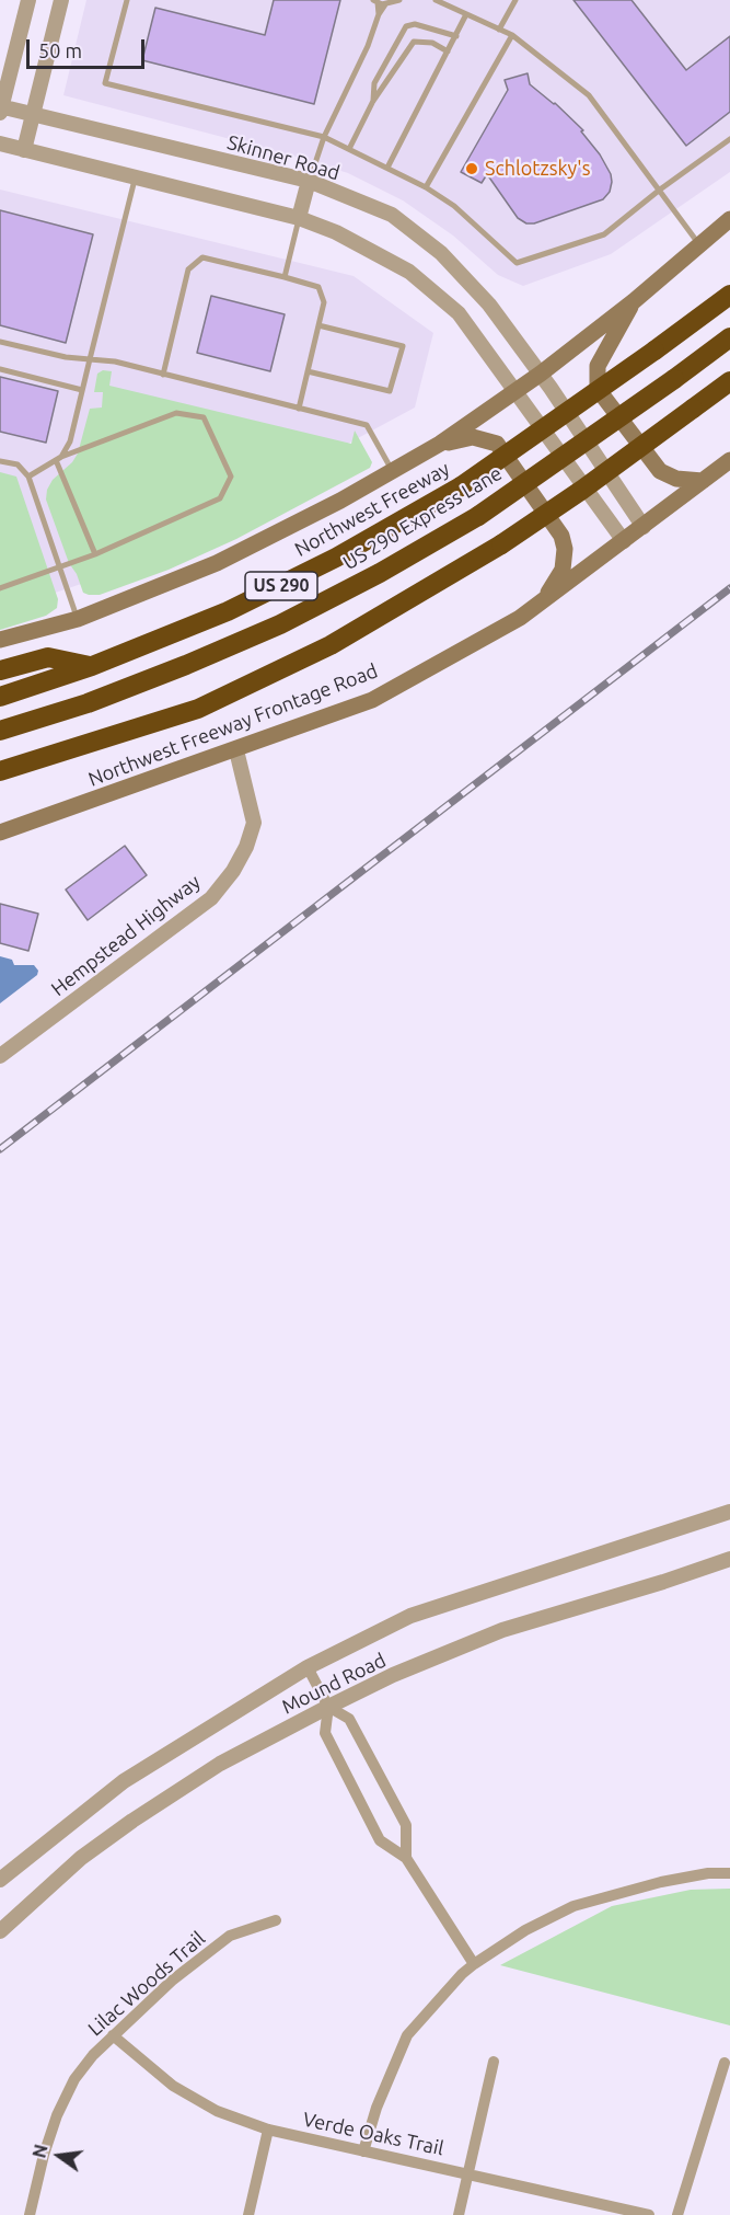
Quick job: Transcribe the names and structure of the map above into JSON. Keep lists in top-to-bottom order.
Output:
{
  "streets": {
    "highway": ["Northwest Freeway", "US 290 Express Lane", "US 290"],
    "main road": ["Northwest Freeway Frontage Road"],
    "street": [
      "Skinner Road",
      "Hempstead Highway",
      "Mound Road",
      "Lilac Woods Trail",
      "Verde Oaks Trail"
    ]
  },
  "crossings": [
    ["Skinner Road", "Northwest Freeway Frontage Road"],
    ["Northwest Freeway Frontage Road", "Hempstead Highway"],
    ["Lilac Woods Trail", "Verde Oaks Trail"]
  ],
  "places": ["Schlotzsky's"],
  "scale_bar": "50 m",
  "north": "left"
}
